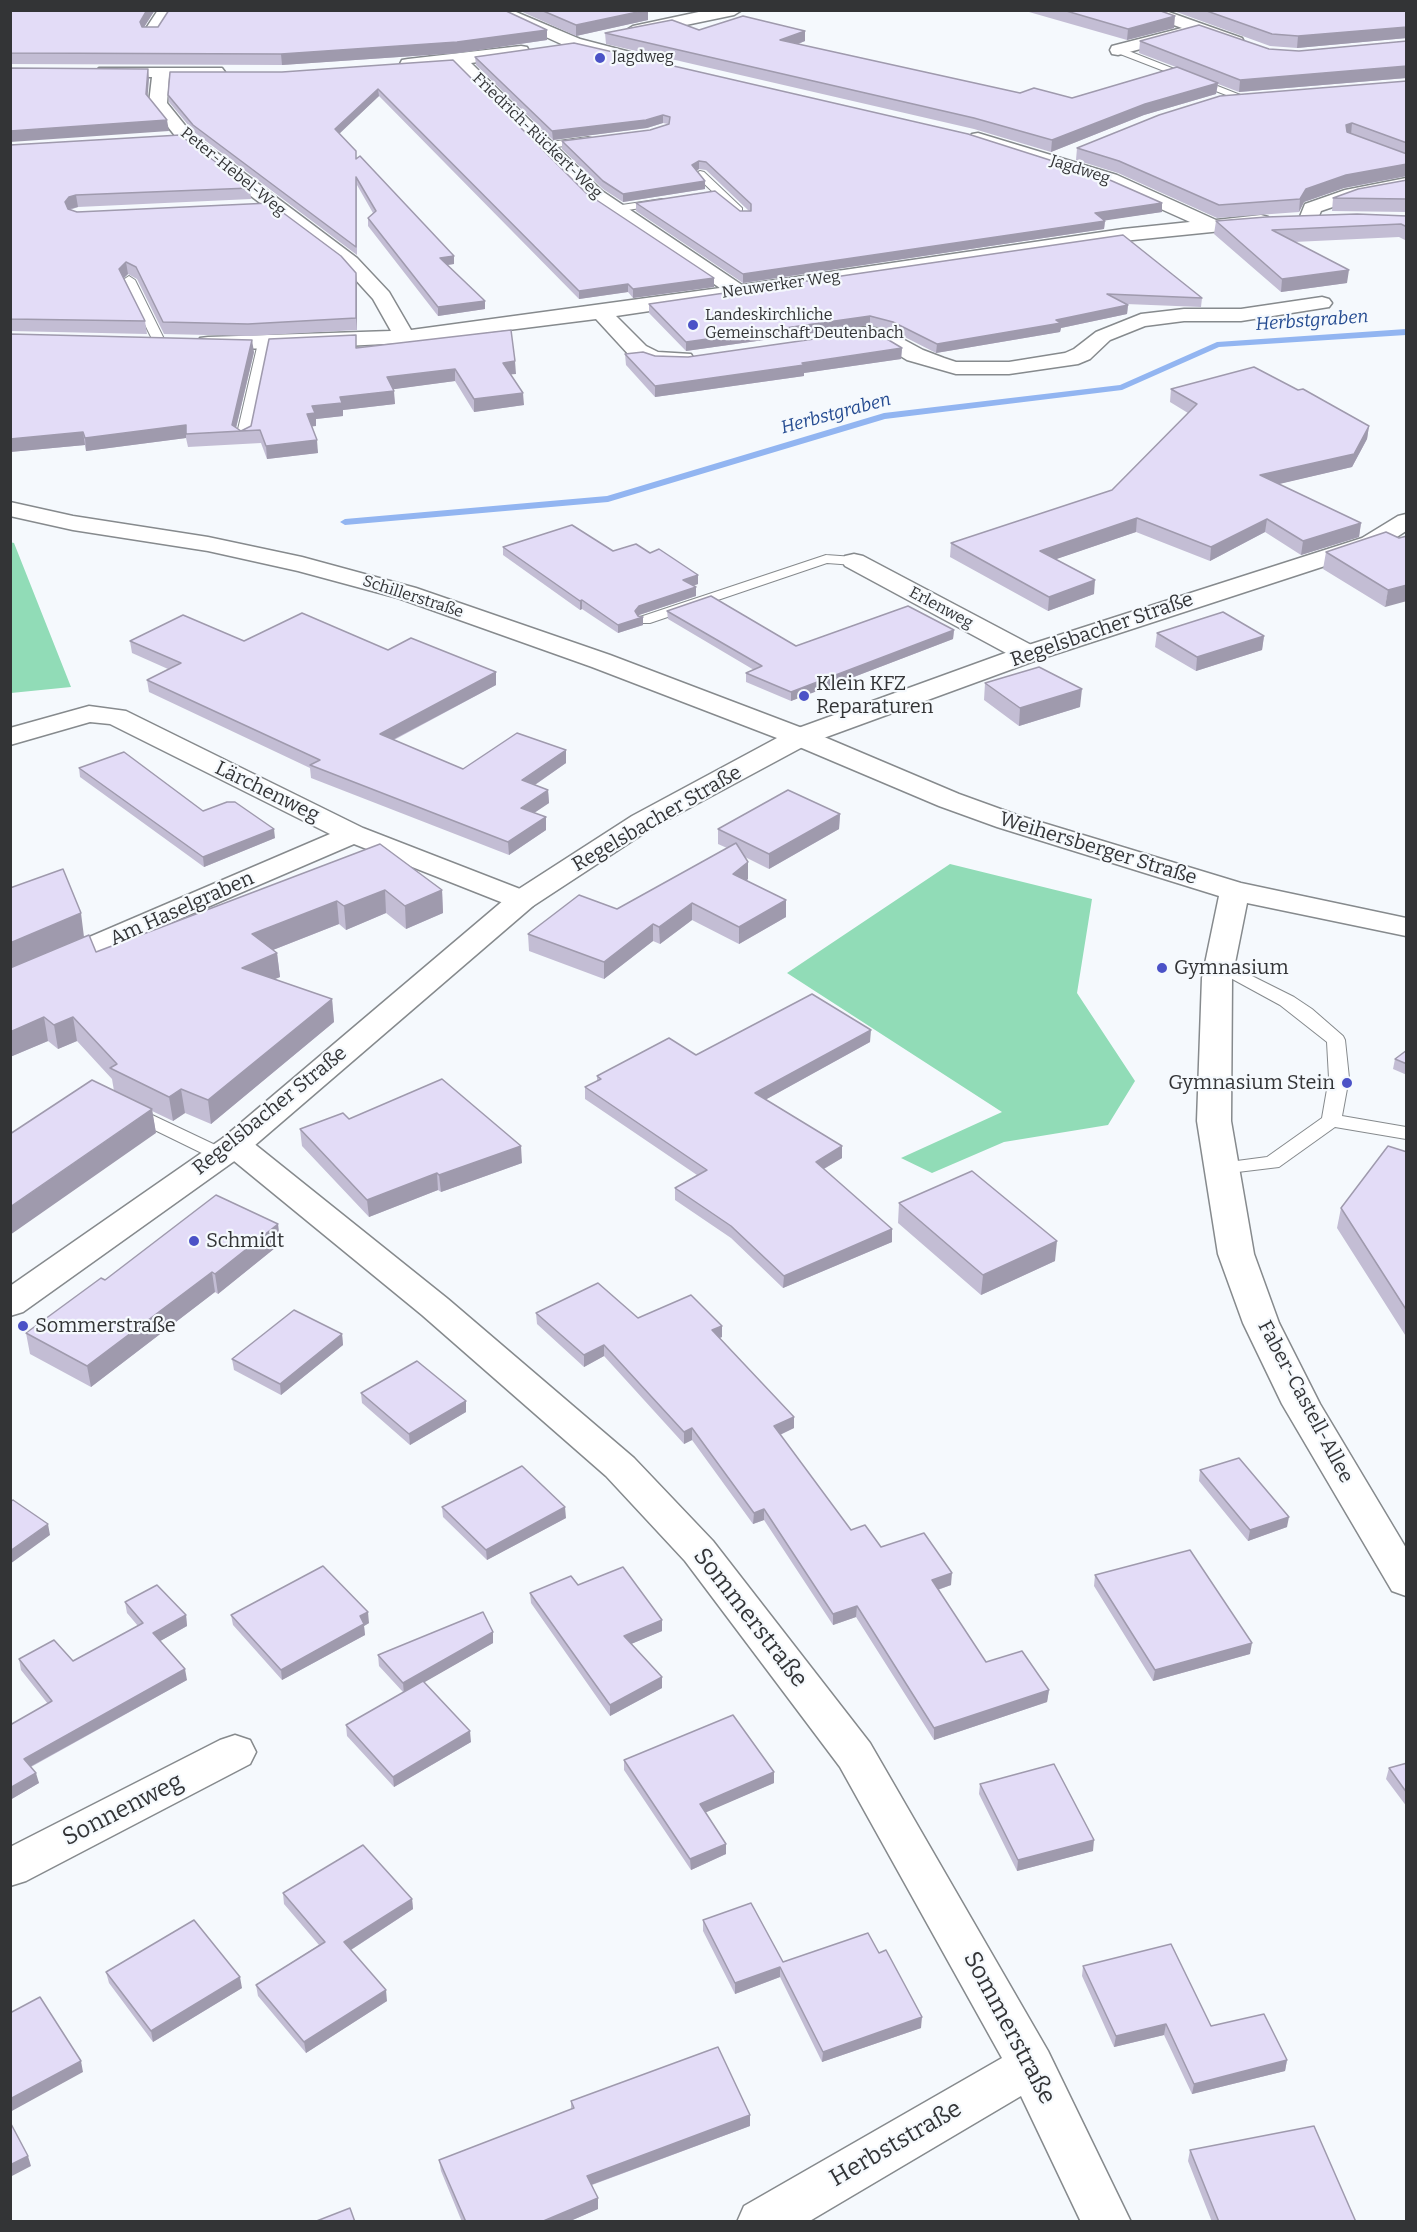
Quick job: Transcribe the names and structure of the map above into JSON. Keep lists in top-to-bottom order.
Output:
{
  "streets": {
    "street": [
      "Friedrich-Rückert-Weg",
      "Jagdweg",
      "Peter-Hebel-Weg",
      "Neuwerker Weg",
      "Schillerstraße",
      "Erlenweg",
      "Regelsbacher Straße",
      "Lärchenweg",
      "Weihersberger Straße",
      "Am Haselgraben",
      "Faber-Castell-Allee",
      "Sommerstraße",
      "Sonnenweg",
      "Herbststraße"
    ]
  },
  "crossings": [
    ["Friedrich-Rückert-Weg", "Neuwerker Weg"],
    ["Jagdweg", "Neuwerker Weg"],
    ["Peter-Hebel-Weg", "Neuwerker Weg"],
    ["Schillerstraße", "Regelsbacher Straße"],
    ["Schillerstraße", "Weihersberger Straße"],
    ["Erlenweg", "Regelsbacher Straße"],
    ["Regelsbacher Straße", "Lärchenweg"],
    ["Regelsbacher Straße", "Weihersberger Straße"],
    ["Regelsbacher Straße", "Sommerstraße"],
    ["Lärchenweg", "Am Haselgraben"],
    ["Weihersberger Straße", "Faber-Castell-Allee"],
    ["Sommerstraße", "Herbststraße"]
  ],
  "water": ["Herbstgraben"],
  "places": [
    "Jagdweg",
    "Landeskirchliche Gemeinschaft Deutenbach",
    "Klein KFZ Reparaturen",
    "Gymnasium",
    "Gymnasium Stein",
    "Schmidt",
    "Sommerstraße"
  ]
}
